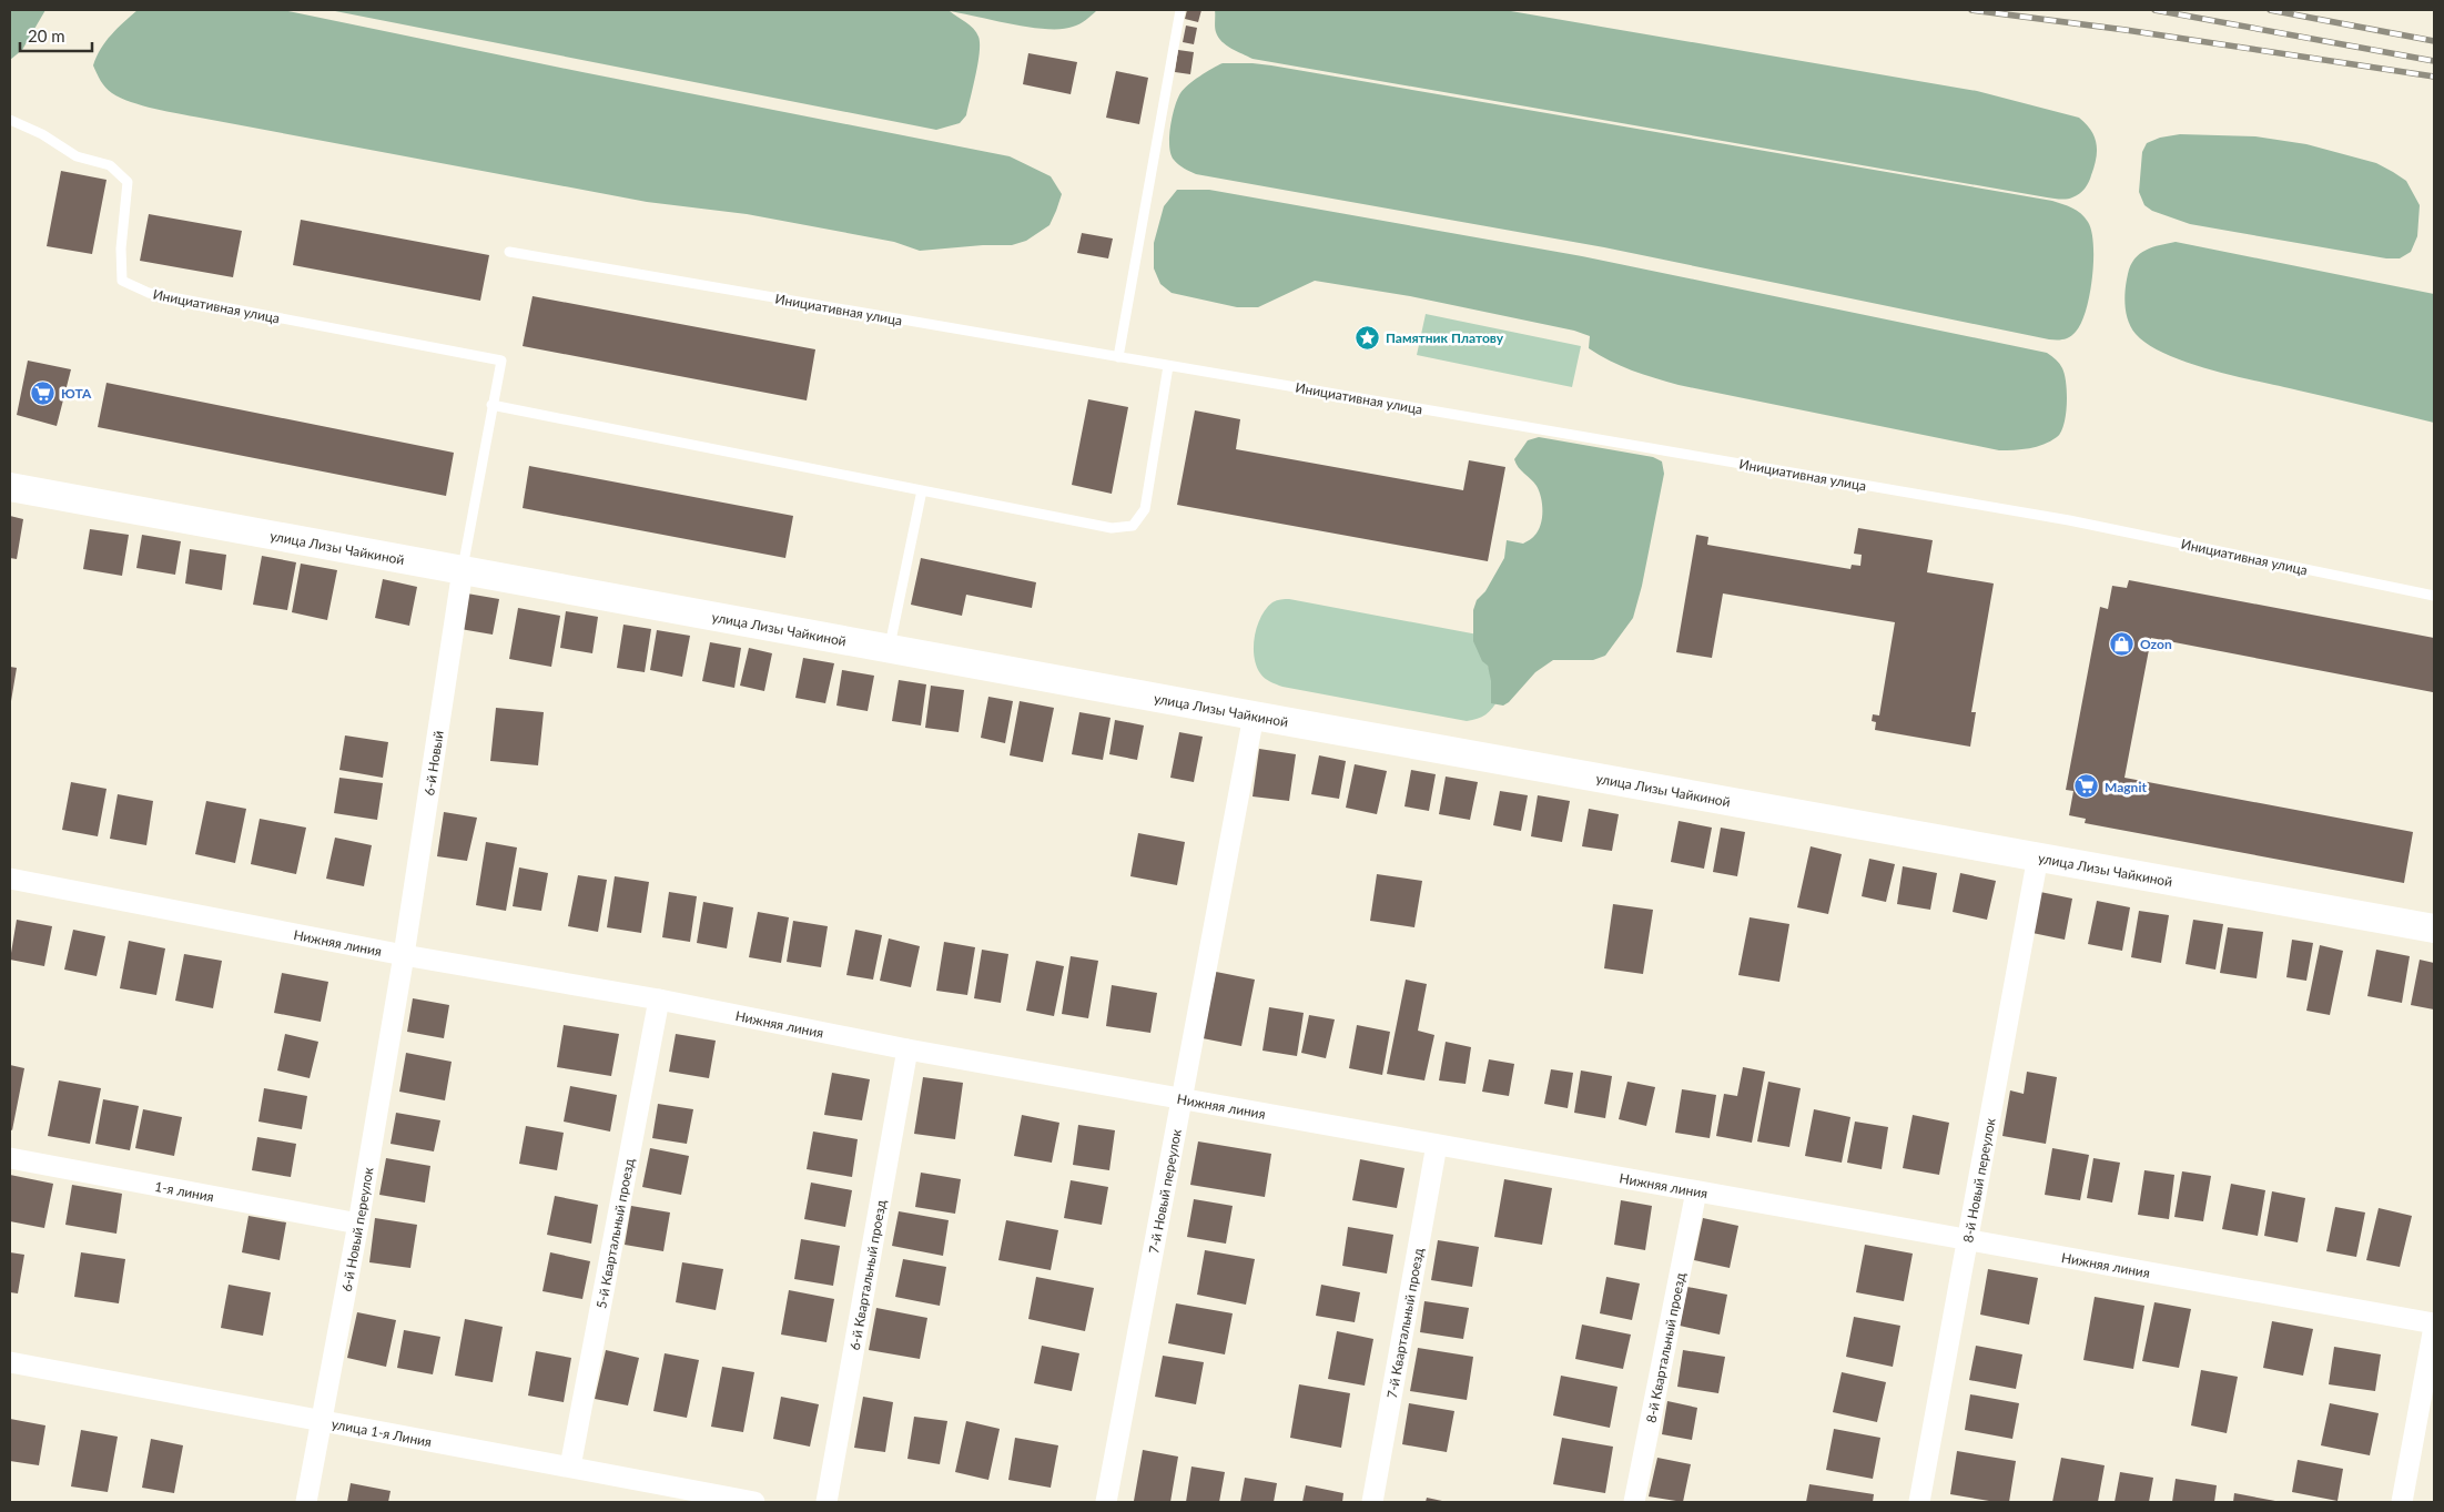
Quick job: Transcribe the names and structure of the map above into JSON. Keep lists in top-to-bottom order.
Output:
{
  "streets": {
    "main road": ["улица Лизы Чайкиной"],
    "street": [
      "6-й Новый",
      "Нижняя линия",
      "8-й Новый переулок",
      "1-я линия",
      "7-й Новый переулок",
      "6-й Новый переулок",
      "5-й Квартальный проезд",
      "6-й Квартальный проезд",
      "7-й Квартальный проезд",
      "8-й Квартальный проезд",
      "улица 1-я Линия"
    ],
    "lane": ["Инициативная улица"]
  },
  "crossings": [
    ["Инициативная улица", "улица Лизы Чайкиной"],
    ["Инициативная улица", "6-й Новый"],
    ["улица Лизы Чайкиной", "6-й Новый"],
    ["улица Лизы Чайкиной", "8-й Новый переулок"],
    ["улица Лизы Чайкиной", "7-й Новый переулок"],
    ["6-й Новый", "Нижняя линия"],
    ["6-й Новый", "6-й Новый переулок"],
    ["Нижняя линия", "8-й Новый переулок"],
    ["Нижняя линия", "7-й Новый переулок"],
    ["Нижняя линия", "6-й Новый переулок"],
    ["Нижняя линия", "5-й Квартальный проезд"],
    ["Нижняя линия", "6-й Квартальный проезд"],
    ["Нижняя линия", "7-й Квартальный проезд"],
    ["Нижняя линия", "8-й Квартальный проезд"],
    ["1-я линия", "6-й Новый переулок"],
    ["6-й Новый переулок", "улица 1-я Линия"],
    ["5-й Квартальный проезд", "улица 1-я Линия"]
  ],
  "places": {
    "place": ["Памятник Платову"],
    "supermarket": ["ЮТА", "Magnit"],
    "shop": ["Ozon"]
  },
  "scale_bar": "20 m"
}
